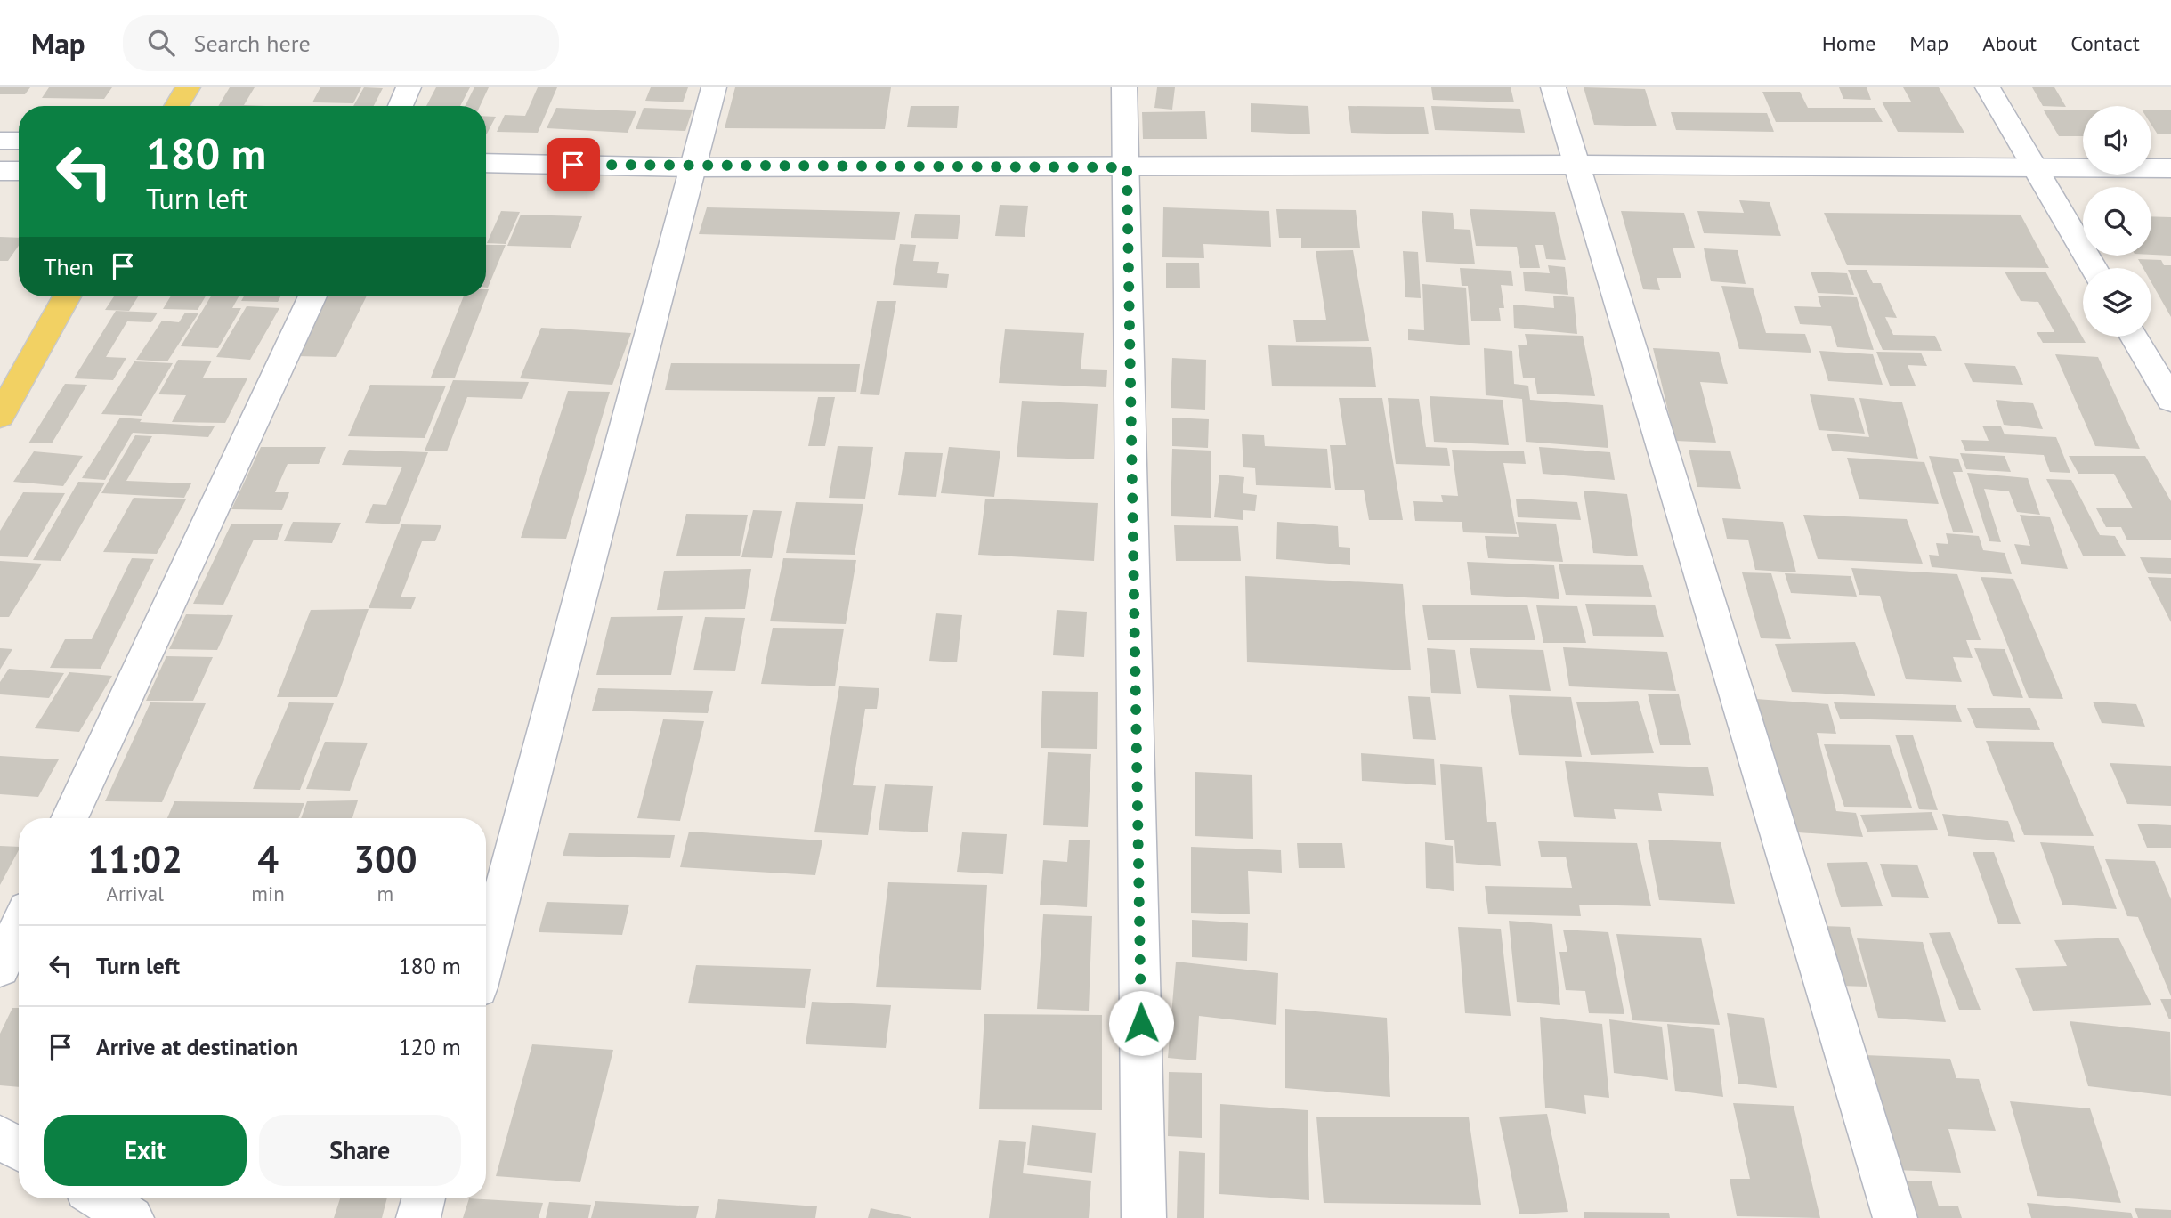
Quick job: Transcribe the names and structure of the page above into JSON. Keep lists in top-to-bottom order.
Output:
{
  "page": {
    "header": "Map",
    "search": "Search here",
    "nav": [
      "Home",
      "Map",
      "About",
      "Contact"
    ],
    "turn": ["180 m", "Turn left"],
    "then": "Then",
    "eta": [
      "11:02",
      "Arrival",
      "4",
      "min",
      "300",
      "m"
    ],
    "list": [
      {
        "name": "Turn left",
        "value": "180 m"
      },
      {
        "name": "Arrive at destination",
        "value": "120 m"
      }
    ],
    "buttons": ["Exit", "Share"]
  }
}
